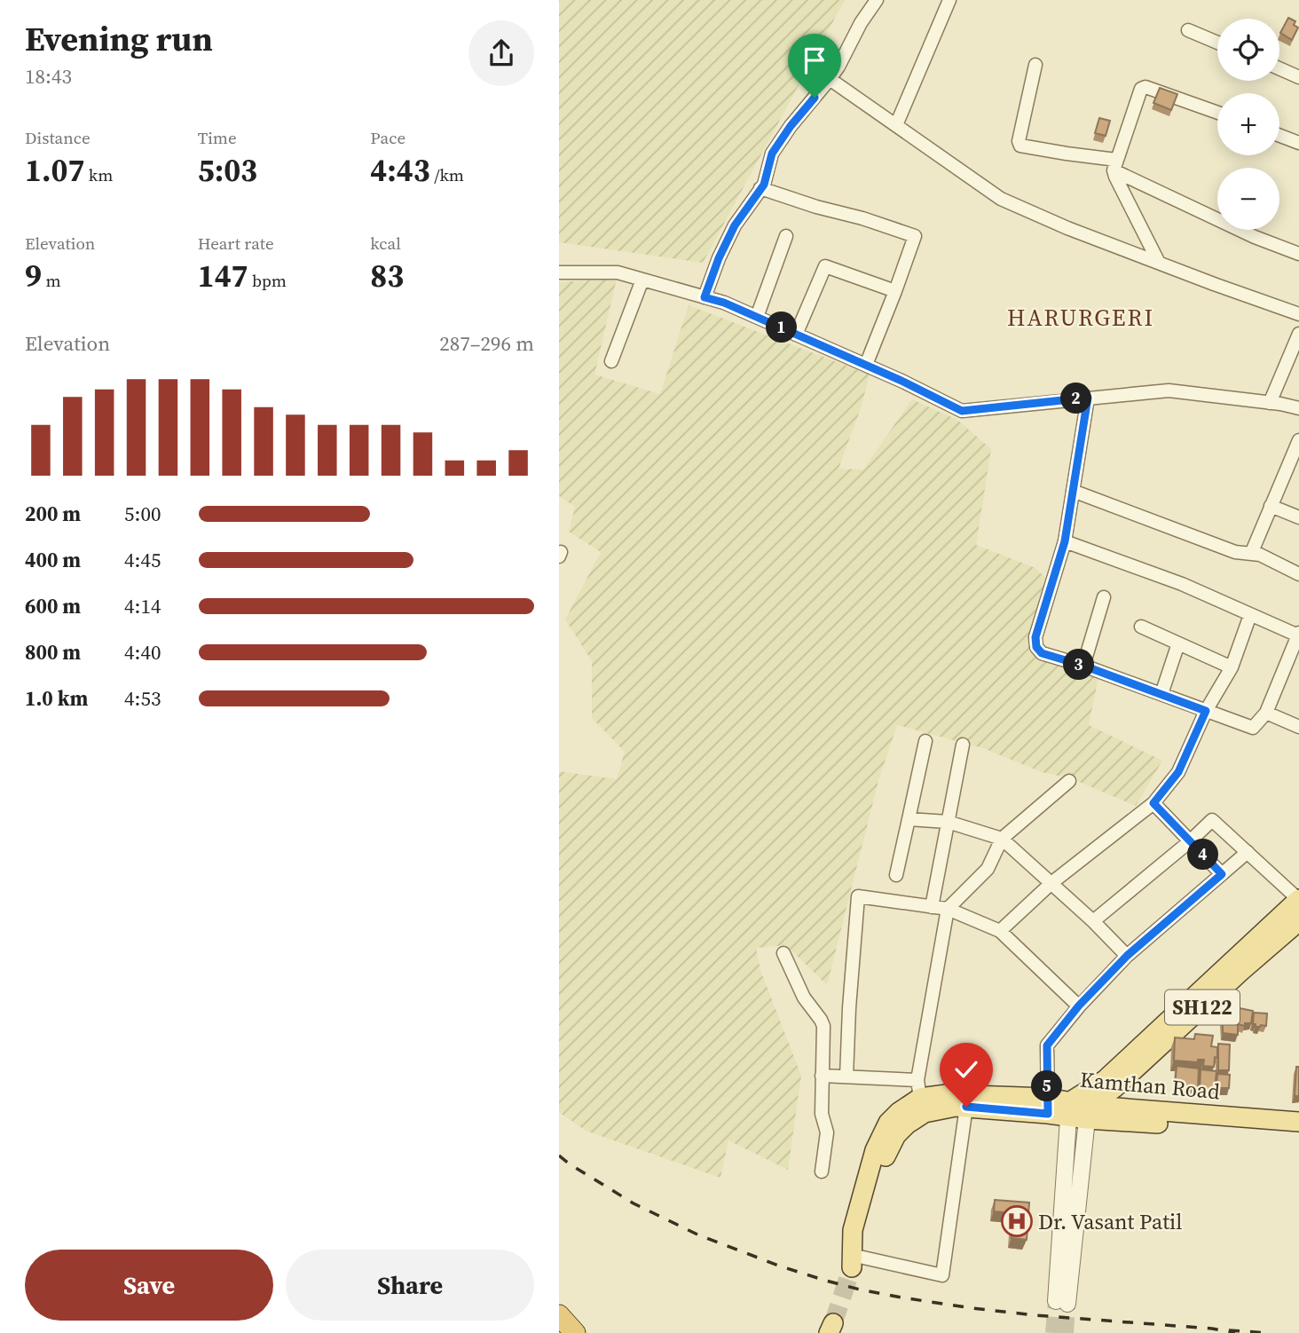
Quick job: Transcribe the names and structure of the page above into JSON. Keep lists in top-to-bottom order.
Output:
{
  "streets": {
    "main road": ["SH122", "Kamthan Road"]
  },
  "crossings": [
    ["SH122", "Kamthan Road"]
  ],
  "districts": ["HARURGERI"],
  "places": {
    "hospital": ["Dr. Vasant Patil"]
  },
  "page": {
    "heading": ["Evening run", "18:43"],
    "map_buttons": ["+", "−"],
    "stats": [
      ["Distance", "1.07 km"],
      ["Time", "5:03"],
      ["Pace", "4:43 /km"],
      ["Elevation", "9 m"],
      ["Heart rate", "147 bpm"],
      ["kcal", "83"]
    ],
    "pins": [
      "1",
      "2",
      "3",
      "4",
      "5"
    ],
    "chart": ["Elevation", "287–296 m"],
    "list": [
      {
        "name": "200 m",
        "note": "5:00"
      },
      {
        "name": "400 m",
        "note": "4:45"
      },
      {
        "name": "600 m",
        "note": "4:14"
      },
      {
        "name": "800 m",
        "note": "4:40"
      },
      {
        "name": "1.0 km",
        "note": "4:53"
      }
    ],
    "buttons": ["Save", "Share"]
  }
}
